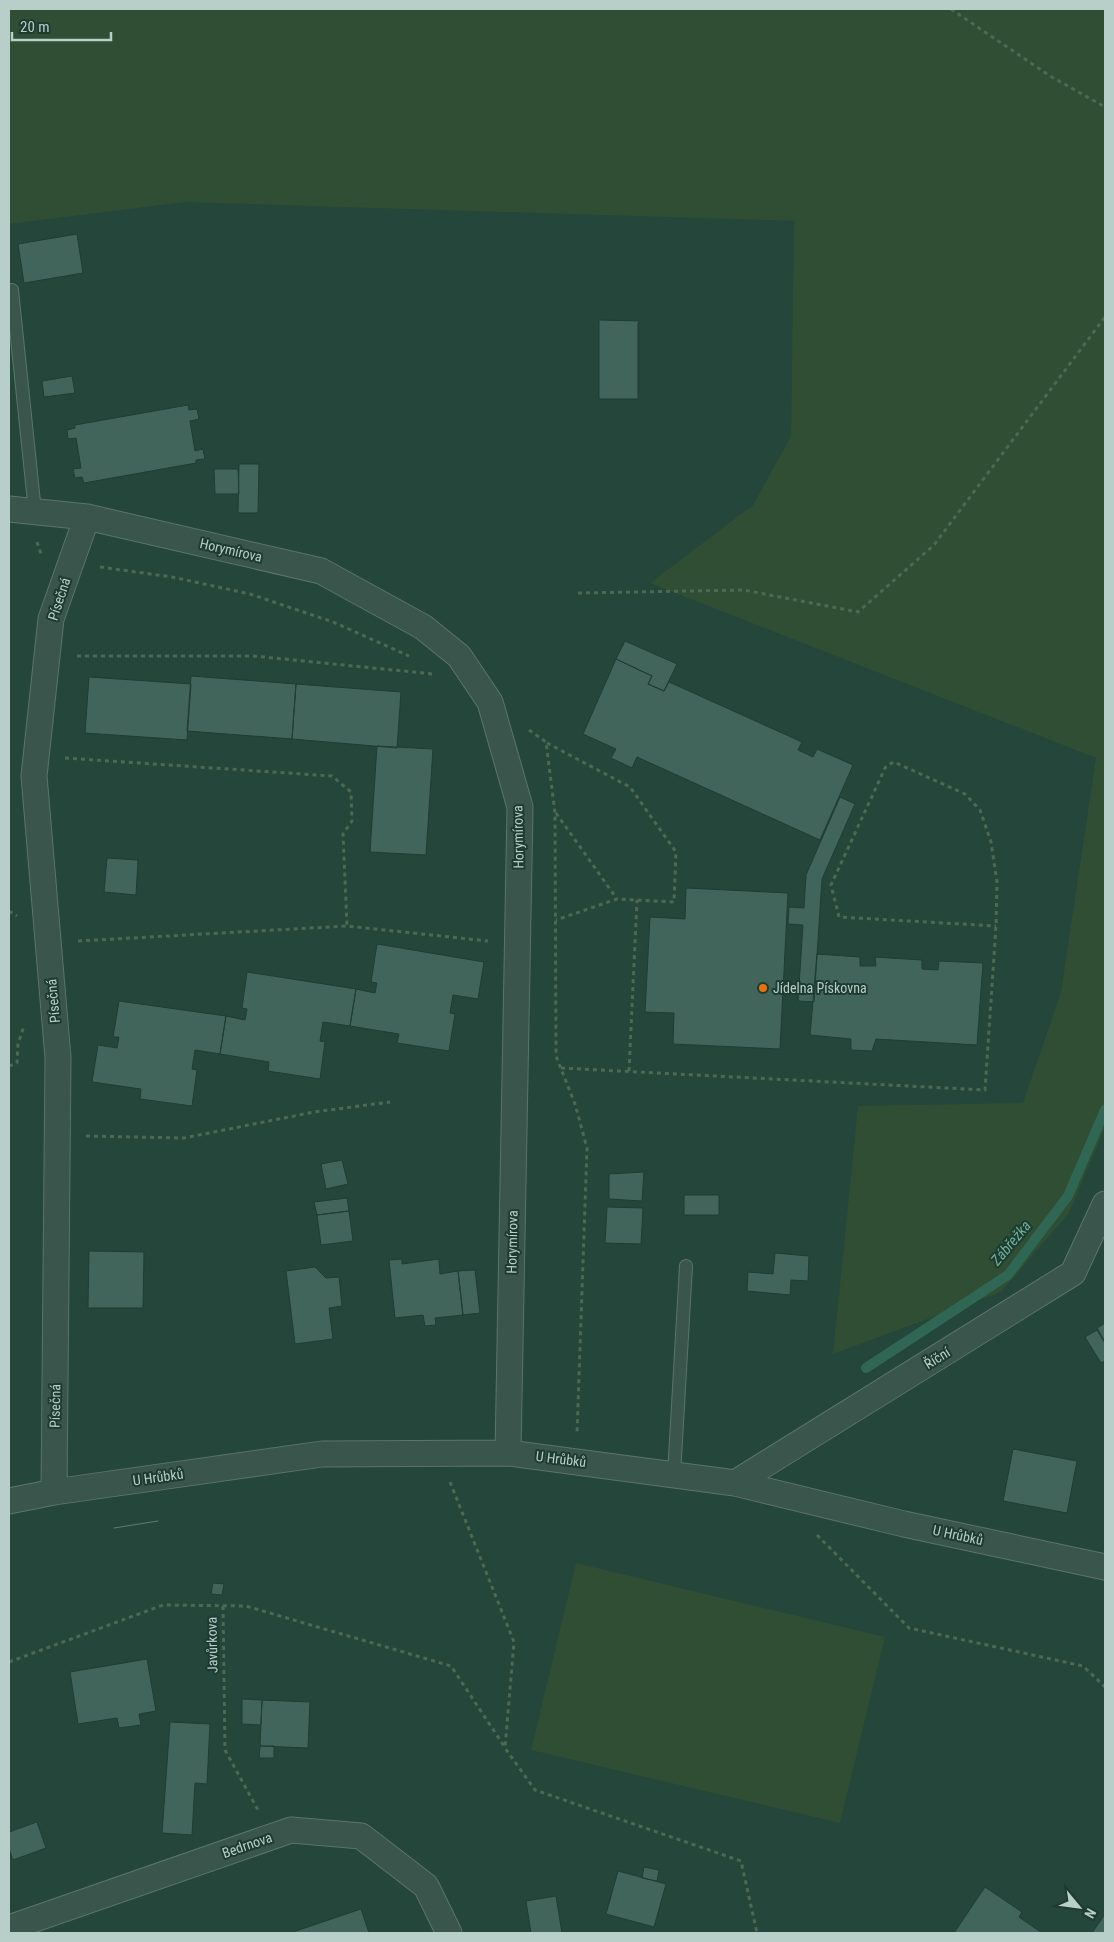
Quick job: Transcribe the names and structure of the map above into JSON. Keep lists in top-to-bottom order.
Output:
{
  "streets": {
    "street": [
      "Horymírova",
      "Písečná",
      "Říční",
      "U Hrůbků",
      "Bedrnova"
    ],
    "path": ["Javůrkova"]
  },
  "crossings": [
    ["Horymírova", "Písečná"],
    ["Horymírova", "U Hrůbků"],
    ["Písečná", "U Hrůbků"],
    ["Říční", "U Hrůbků"],
    ["Javůrkova", "Bedrnova"]
  ],
  "water": ["Zábřežka"],
  "places": ["Jídelna Pískovna"],
  "scale_bar": "20 m",
  "north": "bottom right"
}
